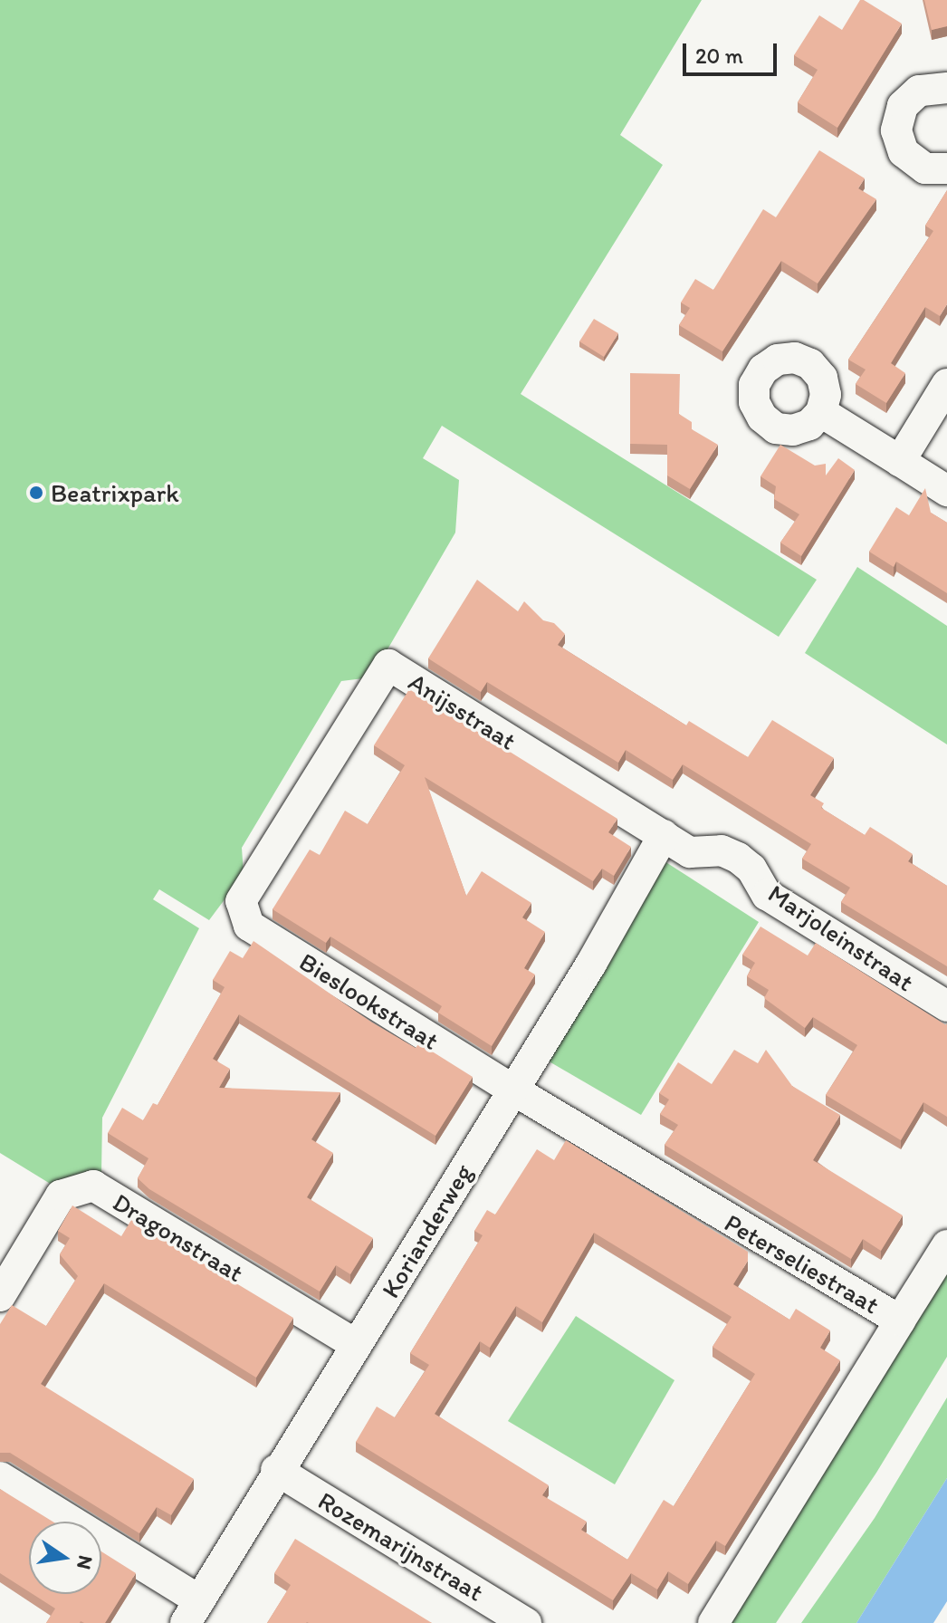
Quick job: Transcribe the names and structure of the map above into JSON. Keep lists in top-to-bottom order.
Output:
{
  "streets": {
    "street": [
      "Anijsstraat",
      "Marjoleinstraat",
      "Bieslookstraat",
      "Korianderweg",
      "Dragonstraat",
      "Peterseliestraat",
      "Rozemarijnstraat"
    ]
  },
  "crossings": [
    ["Anijsstraat", "Marjoleinstraat"],
    ["Anijsstraat", "Bieslookstraat"],
    ["Anijsstraat", "Korianderweg"],
    ["Marjoleinstraat", "Korianderweg"],
    ["Bieslookstraat", "Korianderweg"],
    ["Bieslookstraat", "Peterseliestraat"],
    ["Korianderweg", "Dragonstraat"],
    ["Korianderweg", "Peterseliestraat"],
    ["Korianderweg", "Rozemarijnstraat"]
  ],
  "places": ["Beatrixpark"],
  "scale_bar": "20 m",
  "north": "right"
}
